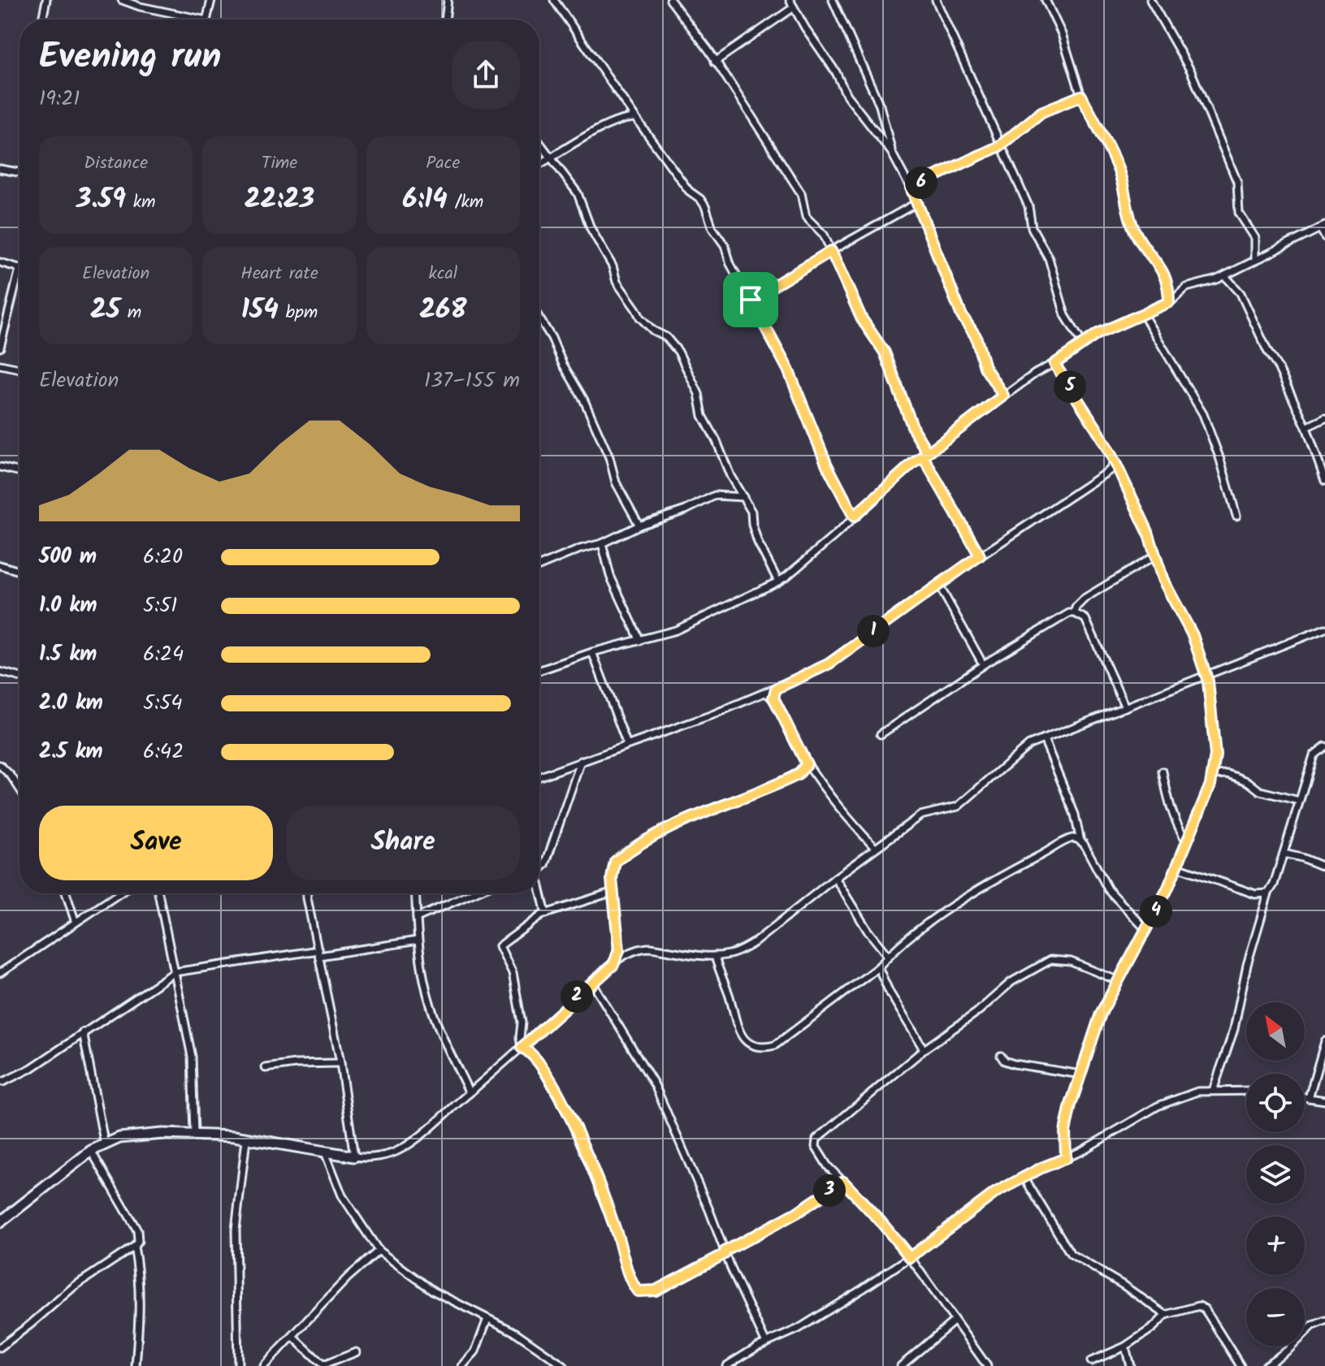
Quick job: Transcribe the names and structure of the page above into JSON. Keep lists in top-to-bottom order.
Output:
{
  "north": "top left",
  "page": {
    "heading": ["Evening run", "19:21"],
    "stats": [
      ["Distance", "3.59 km"],
      ["Time", "22:23"],
      ["Pace", "6:14 /km"],
      ["Elevation", "25 m"],
      ["Heart rate", "154 bpm"],
      ["kcal", "268"]
    ],
    "pins": [
      "6",
      "5",
      "1",
      "4",
      "2",
      "3"
    ],
    "chart": ["Elevation", "137–155 m"],
    "list": [
      {
        "name": "500 m",
        "note": "6:20"
      },
      {
        "name": "1.0 km",
        "note": "5:51"
      },
      {
        "name": "1.5 km",
        "note": "6:24"
      },
      {
        "name": "2.0 km",
        "note": "5:54"
      },
      {
        "name": "2.5 km",
        "note": "6:42"
      }
    ],
    "buttons": ["Save", "Share"],
    "map_buttons": ["+", "−"]
  }
}
